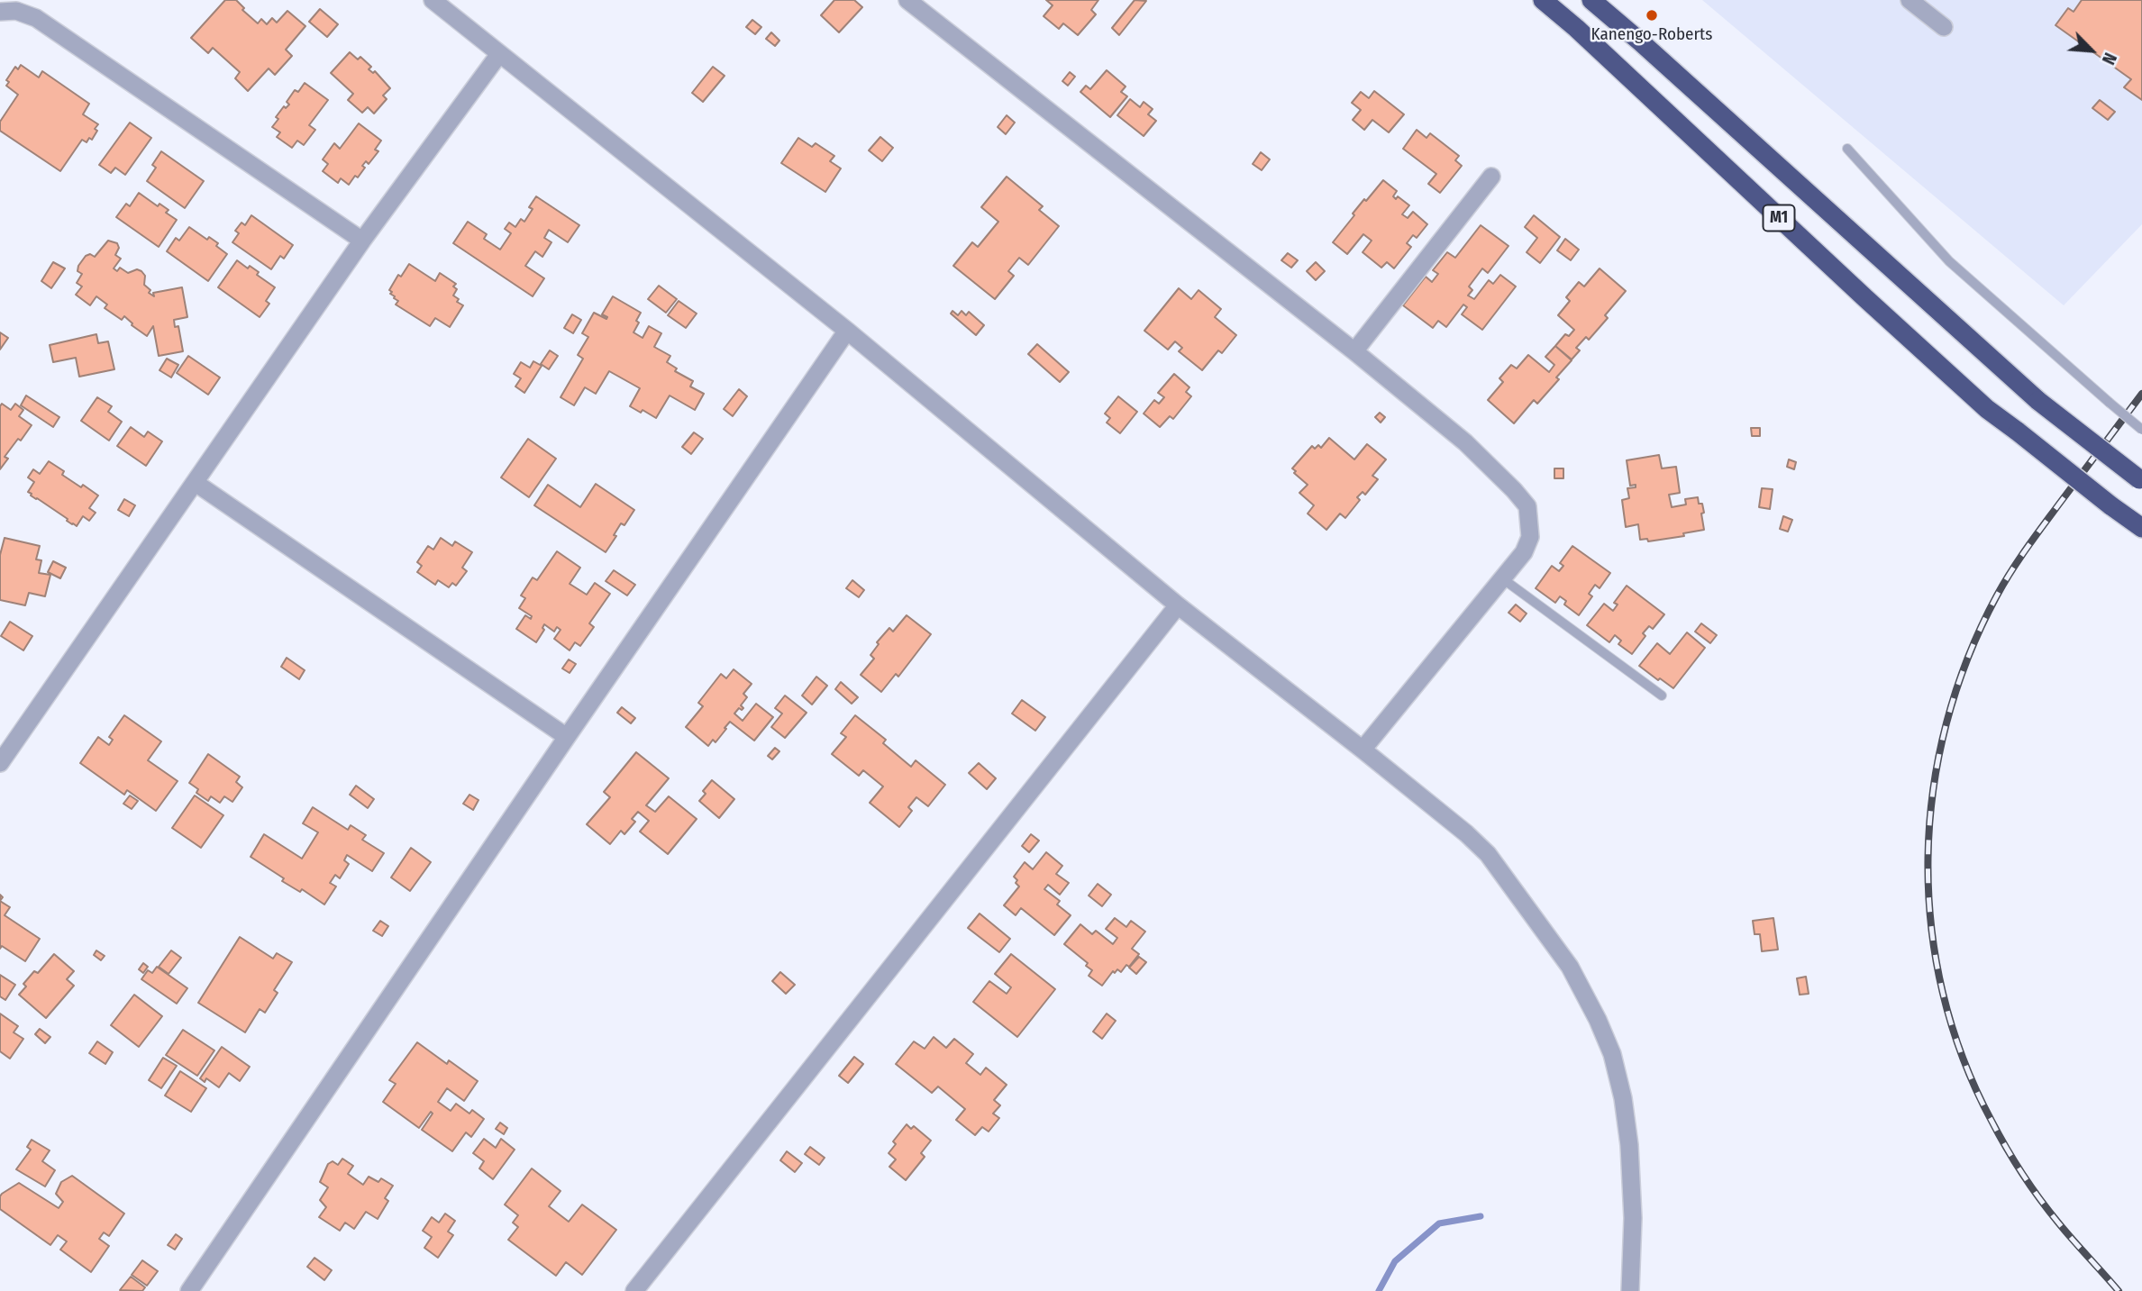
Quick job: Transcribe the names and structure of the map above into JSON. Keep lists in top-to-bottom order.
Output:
{
  "streets": {
    "highway": ["M1"]
  },
  "places": ["Kanengo-Roberts"],
  "north": "bottom right"
}
